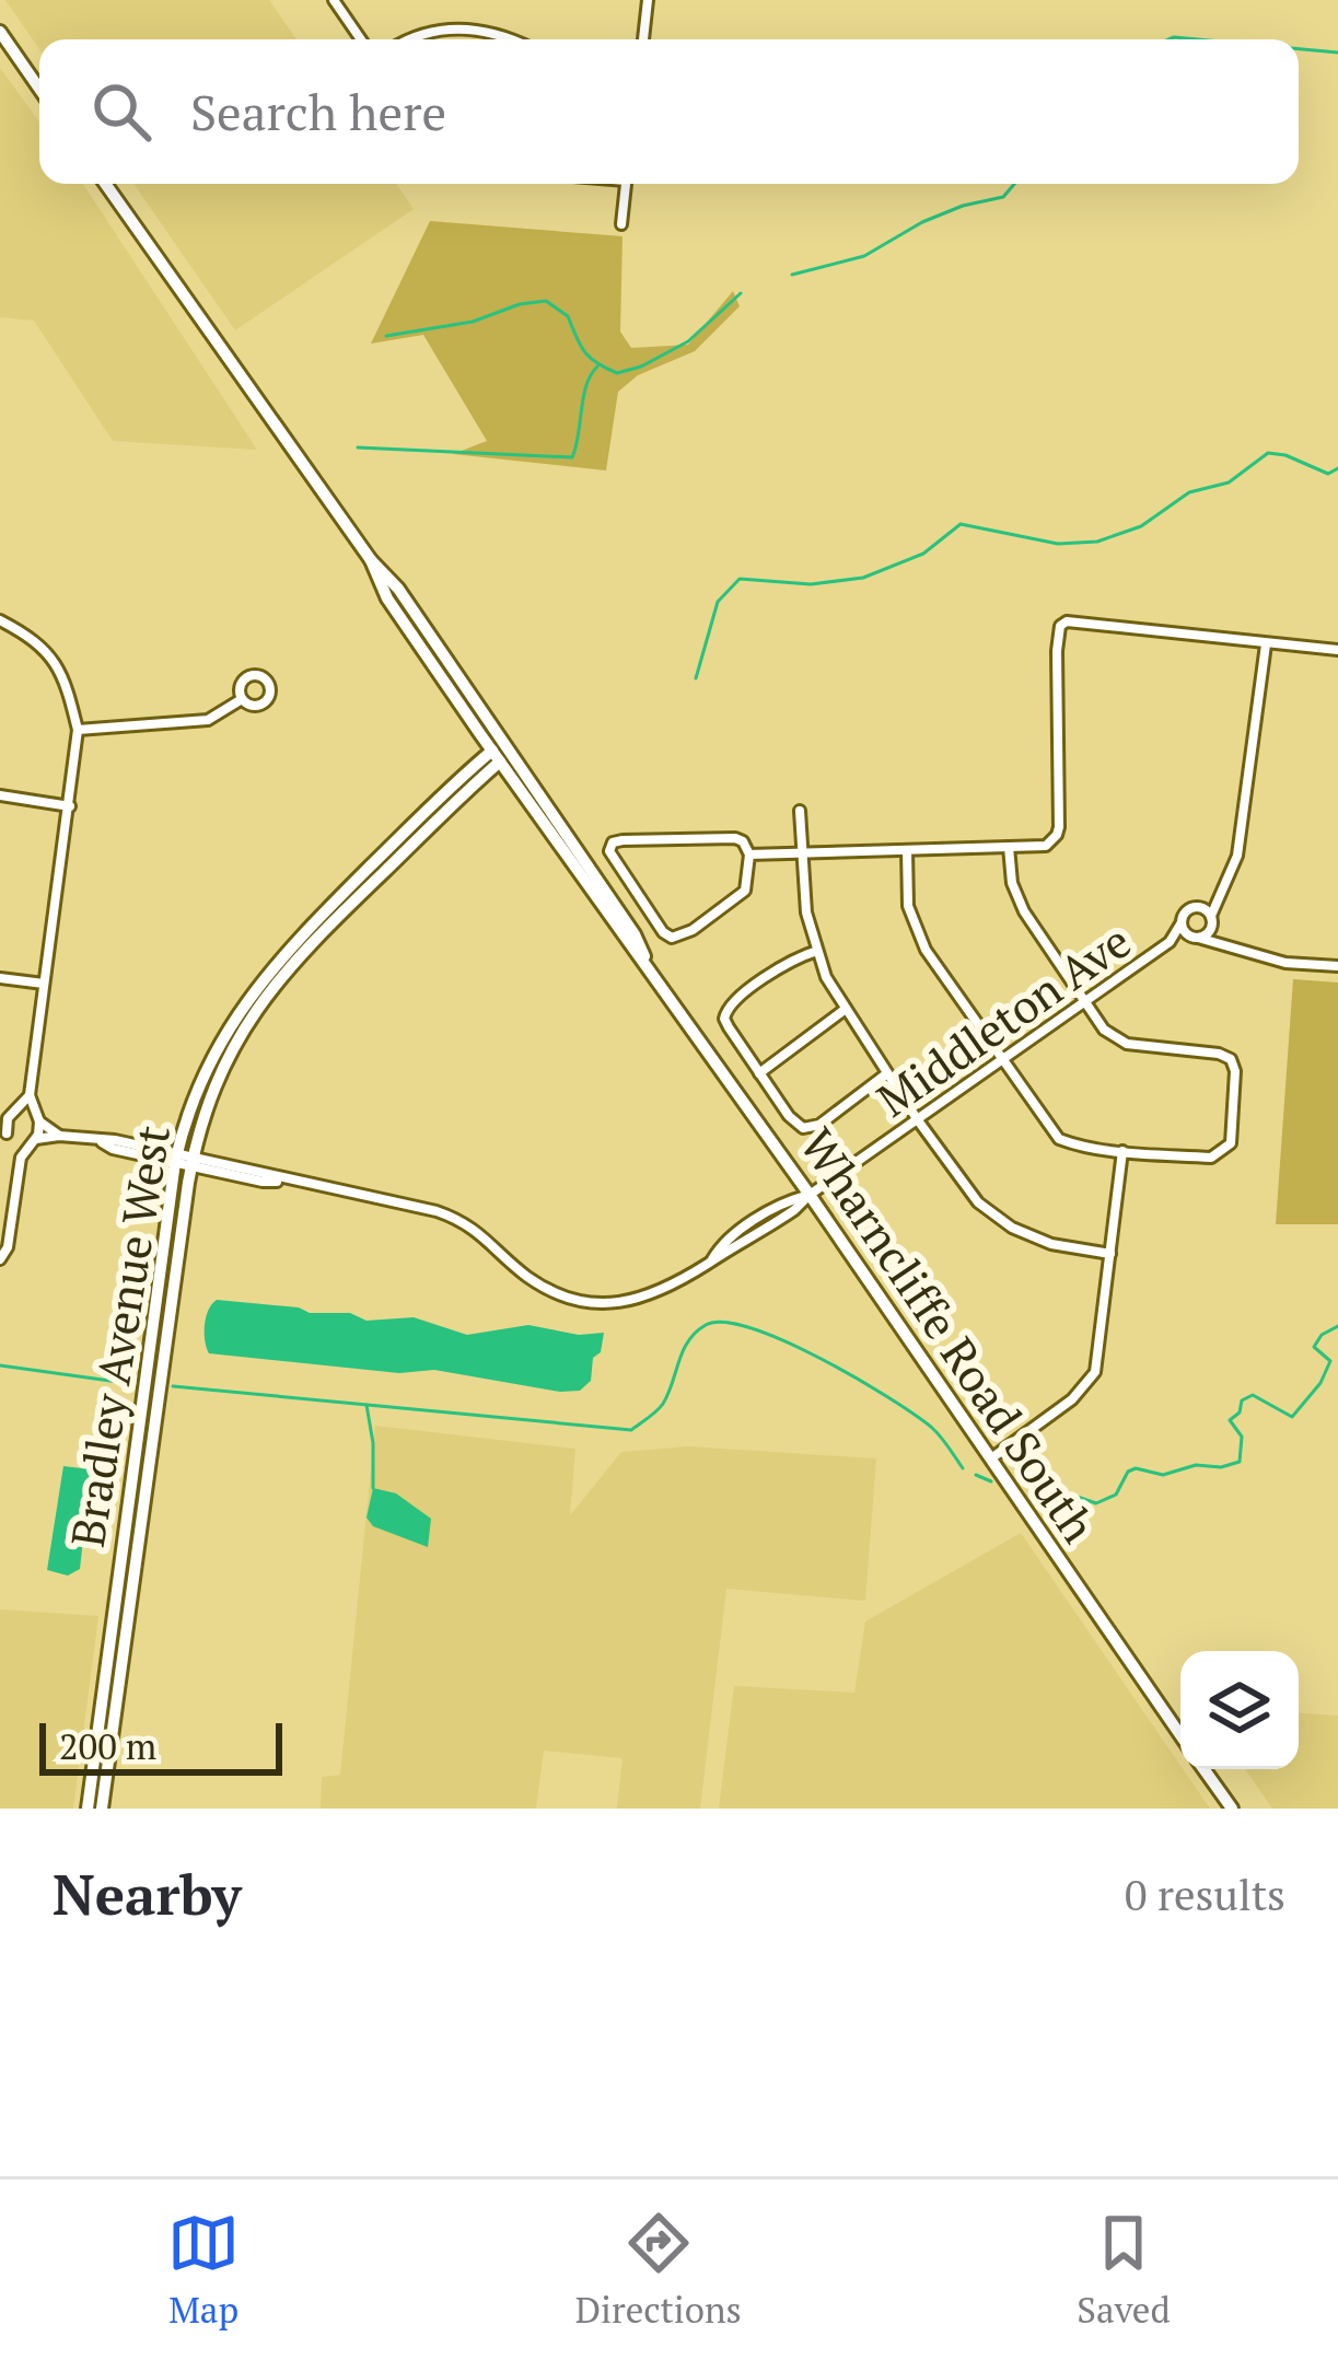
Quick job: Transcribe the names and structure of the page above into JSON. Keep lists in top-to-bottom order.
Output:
{
  "streets": {
    "main road": ["Wharncliffe Road South", "Bradley Avenue West"],
    "street": ["Middleton Ave"]
  },
  "crossings": [
    ["Middleton Ave", "Wharncliffe Road South"],
    ["Middleton Ave", "Bradley Avenue West"],
    ["Wharncliffe Road South", "Bradley Avenue West"]
  ],
  "scale_bar": "200 m",
  "page": {
    "search": "Search here",
    "scale": "200 m",
    "heading": ["Nearby", "0 results"],
    "nav": ["Map", "Directions", "Saved"]
  }
}
